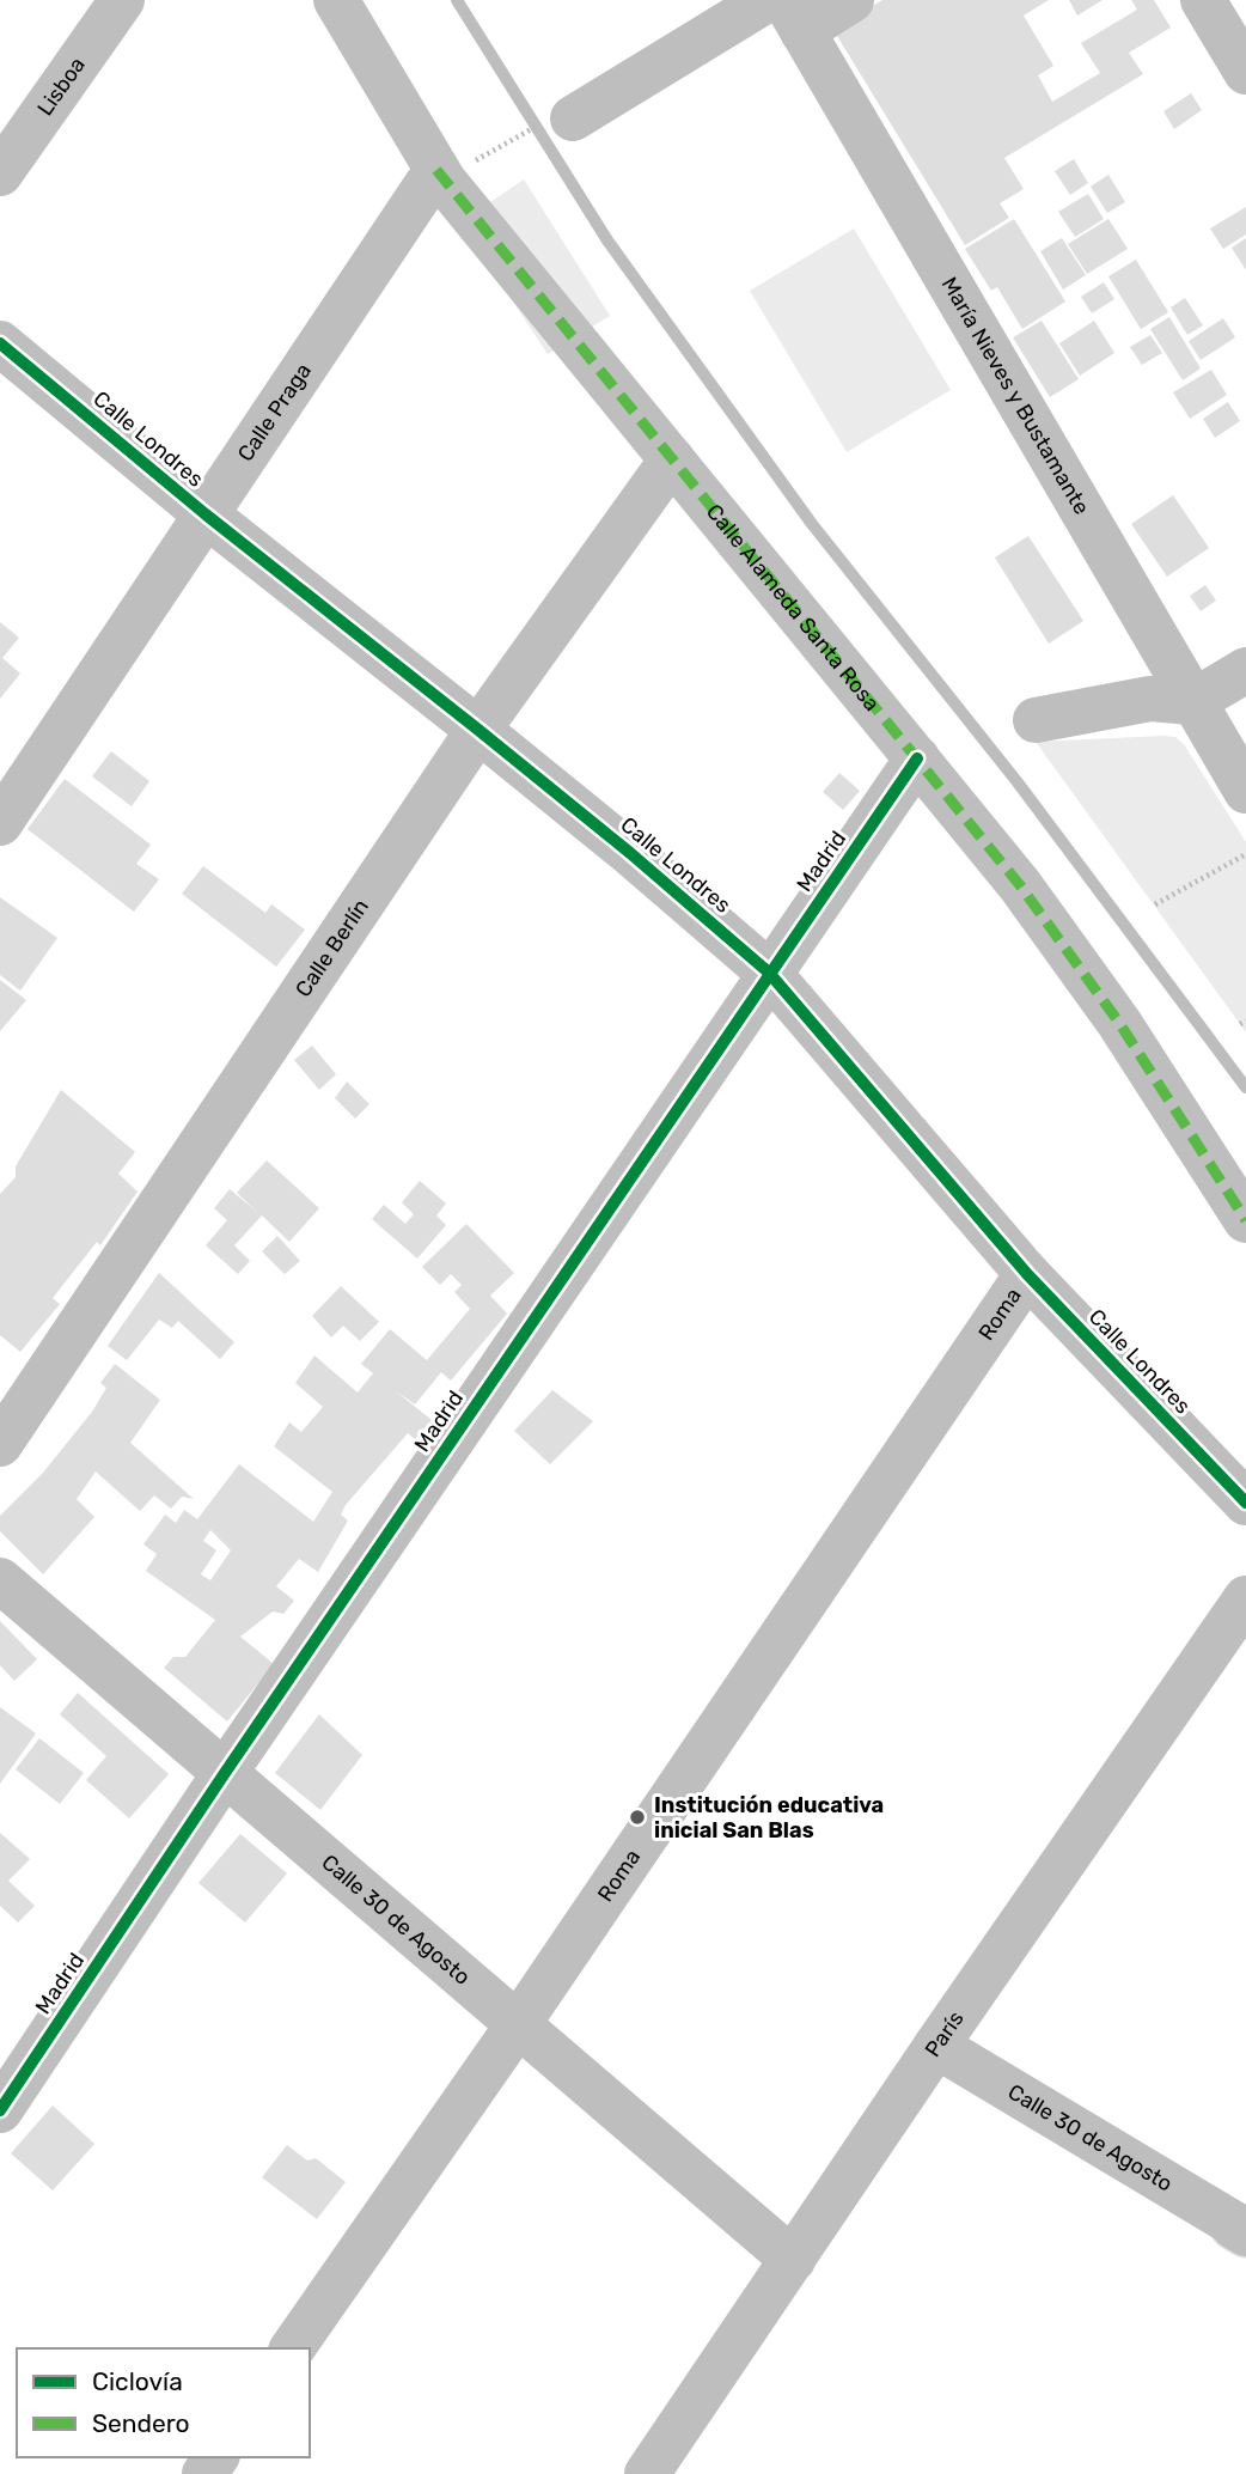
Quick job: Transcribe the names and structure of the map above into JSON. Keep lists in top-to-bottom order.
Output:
{
  "streets": {
    "street": [
      "Lisboa",
      "María Nieves y Bustamante",
      "Calle Praga",
      "Calle Londres",
      "Calle Alameda Santa Rosa",
      "Madrid",
      "Calle Berlín",
      "Roma",
      "Calle 30 de Agosto",
      "París"
    ]
  },
  "crossings": [
    ["Calle Praga", "Calle Londres"],
    ["Calle Praga", "Calle Alameda Santa Rosa"],
    ["Calle Londres", "Madrid"],
    ["Calle Londres", "Calle Berlín"],
    ["Calle Londres", "Roma"],
    ["Calle Alameda Santa Rosa", "Madrid"],
    ["Calle Alameda Santa Rosa", "Calle Berlín"],
    ["Madrid", "Calle 30 de Agosto"],
    ["Roma", "Calle 30 de Agosto"],
    ["Calle 30 de Agosto", "París"]
  ],
  "places": ["Institución educativa inicial San Blas"],
  "legend": ["Ciclovía", "Sendero"]
}
